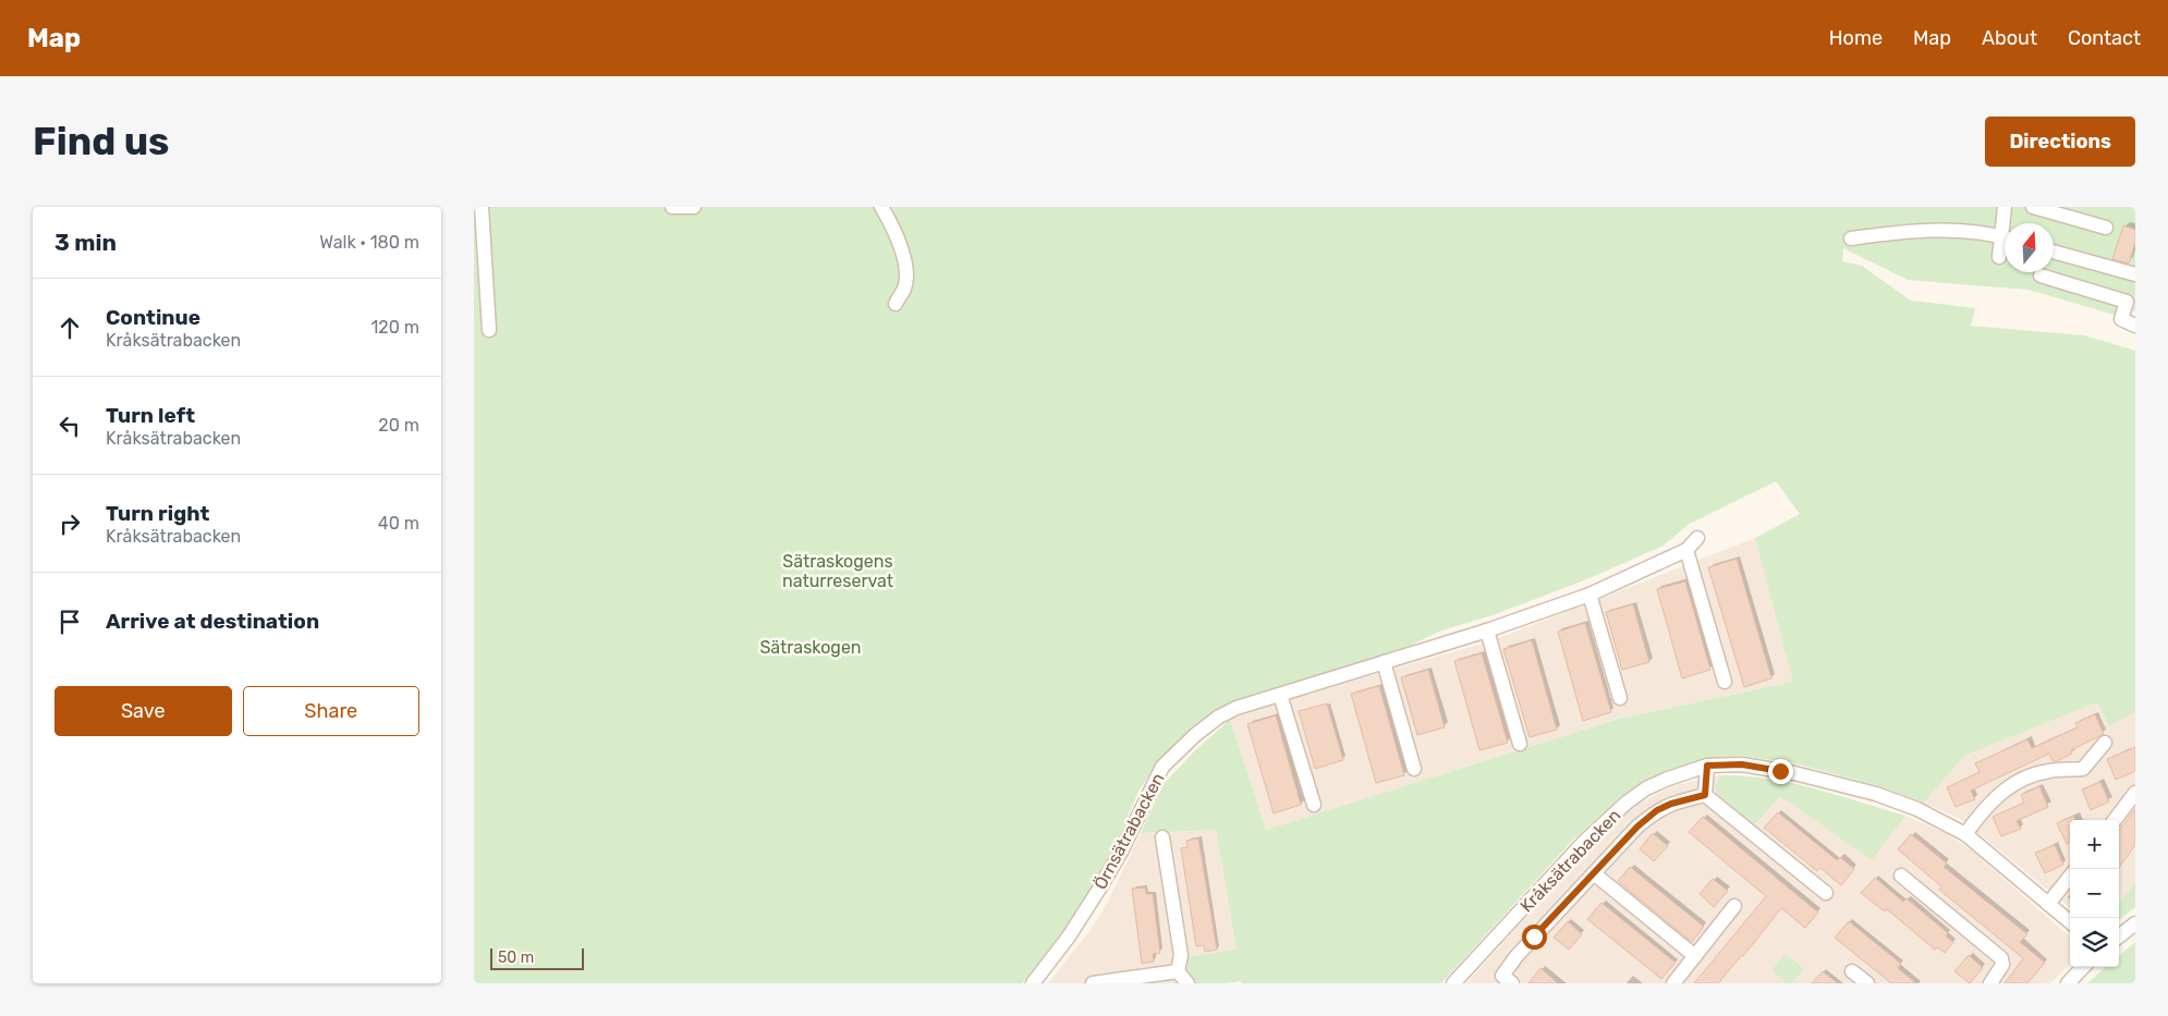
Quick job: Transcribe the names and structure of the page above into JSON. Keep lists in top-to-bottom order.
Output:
{
  "streets": {
    "street": ["Örnsätrabacken", "Kråksätrabacken"]
  },
  "parks": ["Sätraskogens naturreservat", "Sätraskogen"],
  "scale_bar": "50 m",
  "north": "top",
  "page": {
    "header": "Map",
    "nav": [
      "Home",
      "Map",
      "About",
      "Contact"
    ],
    "buttons": [
      "Directions",
      ["Save", "Share"]
    ],
    "title": "Find us",
    "heading": ["3 min", "Walk · 180 m"],
    "list": [
      ["Continue", "Kråksätrabacken", "120 m"],
      ["Turn left", "Kråksätrabacken", "20 m"],
      ["Turn right", "Kråksätrabacken", "40 m"],
      "Arrive at destination"
    ],
    "map_buttons": ["+", "−"],
    "scale": "50 m"
  }
}
